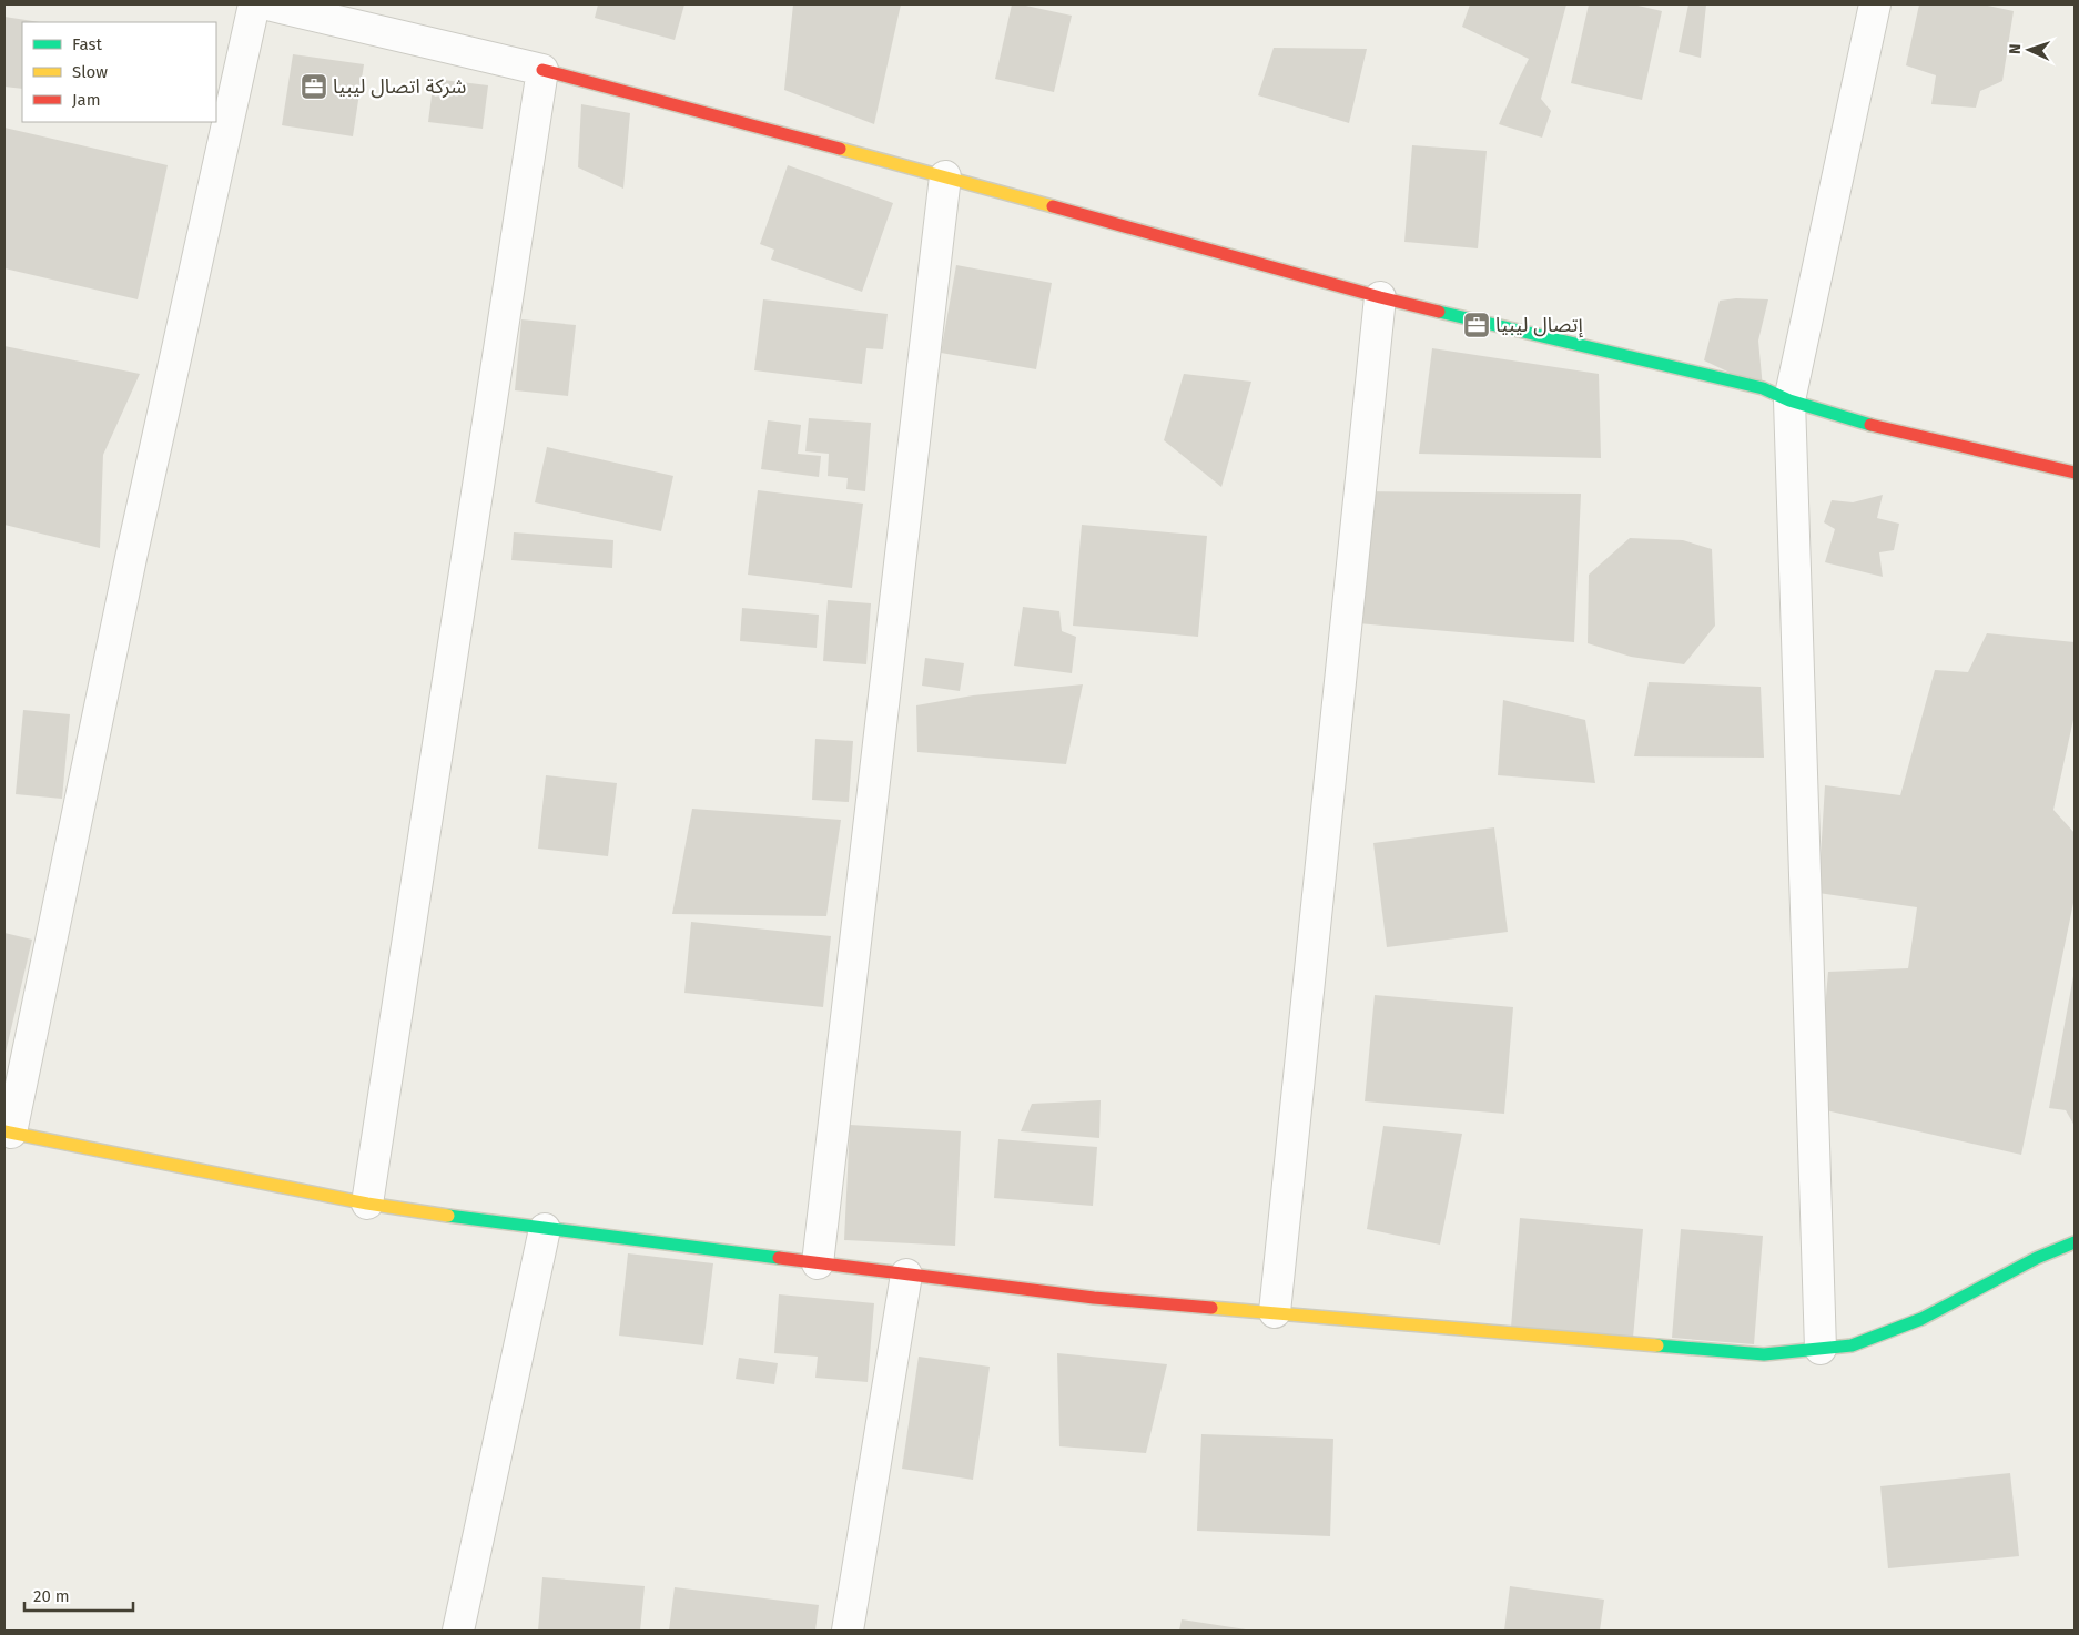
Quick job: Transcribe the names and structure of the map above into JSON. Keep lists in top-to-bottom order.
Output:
{
  "places": {
    "office": ["شركة اتصال ليبيا", "إتصال ليبيا"]
  },
  "legend": ["Fast", "Slow", "Jam"],
  "scale_bar": "20 m",
  "north": "left"
}
